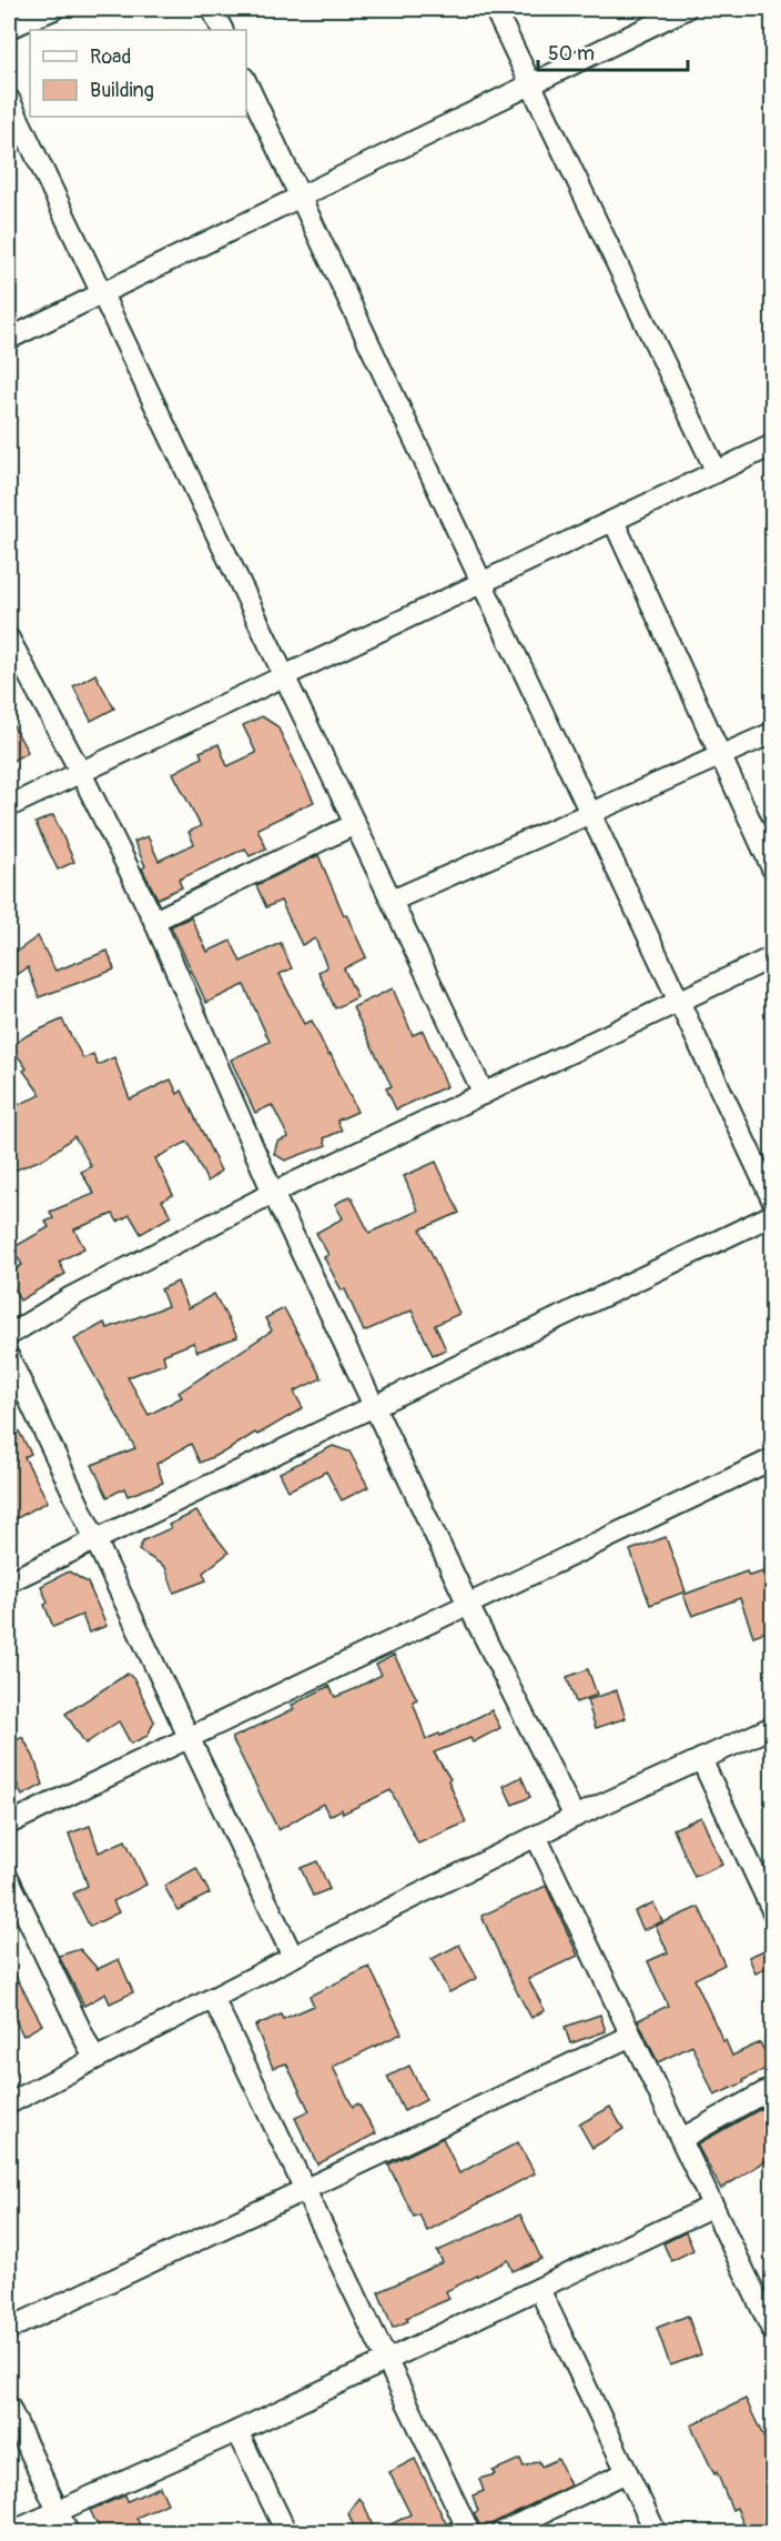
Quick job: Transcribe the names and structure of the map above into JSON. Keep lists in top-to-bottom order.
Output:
{
  "legend": ["Road", "Building"],
  "scale_bar": "50 m"
}
